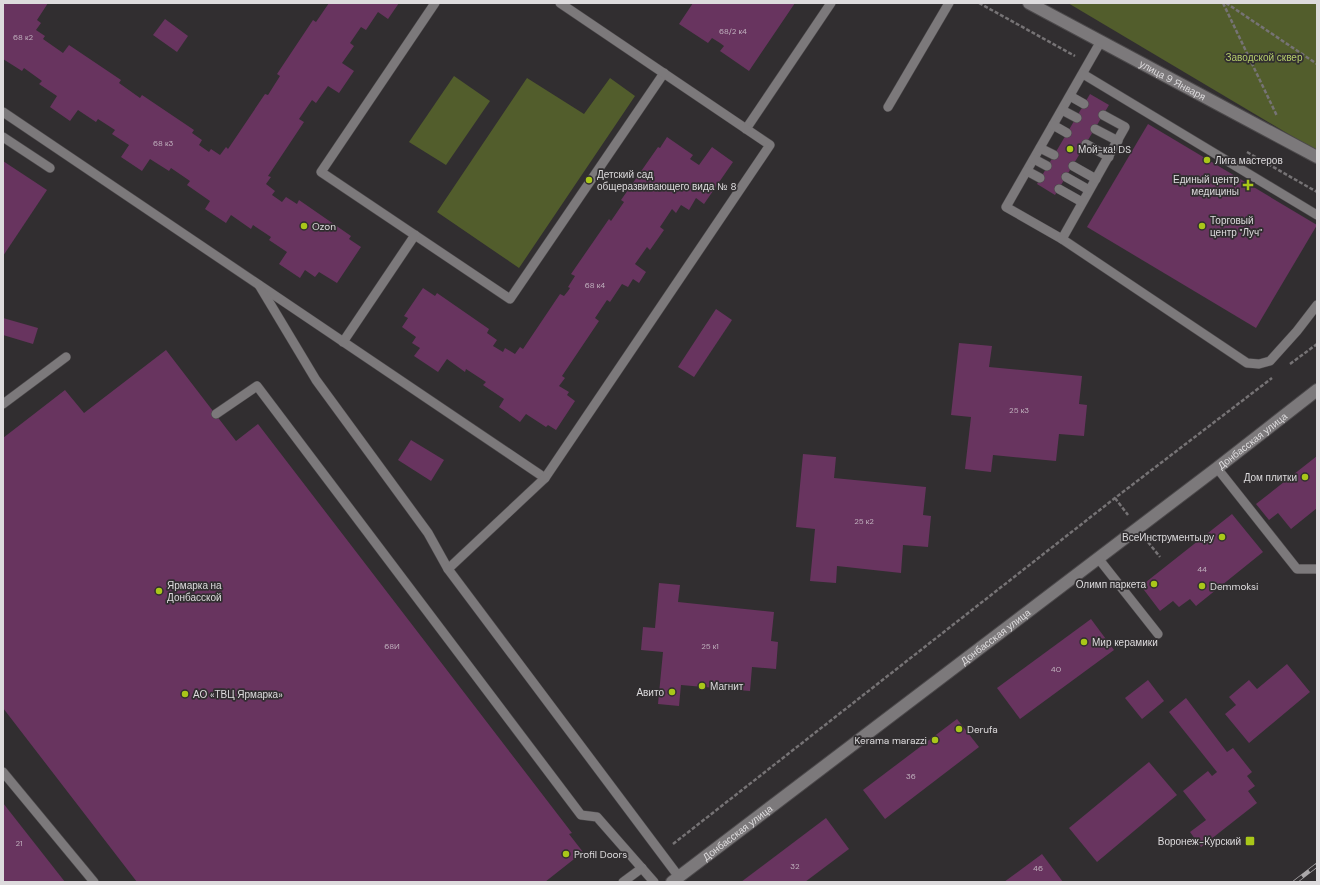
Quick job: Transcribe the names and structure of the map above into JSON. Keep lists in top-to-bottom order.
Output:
{
  "streets": {
    "street": ["улица 9 Января", "Донбасская улица"]
  },
  "parks": ["Заводской сквер"],
  "places": {
    "other": [
      "Мой-ка! DS",
      "Лига мастеров",
      "Детский сад общеразвивающего вида № 8",
      "Ozon",
      "Торговый центр \"Луч\"",
      "Дом плитки",
      "ВсеИнструменты.ру",
      "Олимп паркета",
      "Demmoksi",
      "Ярмарка на Донбасской",
      "Мир керамики",
      "Магнит",
      "Авито",
      "АО «ТВЦ Ярмарка»",
      "Derufa",
      "Kerama marazzi",
      "Profil Doors"
    ],
    "health": ["Единый центр медицины"],
    "transit": ["Воронеж-Курский"]
  },
  "house_numbers": [
    "68/2 к4",
    "68 к2",
    "68 к3",
    "68 к4",
    "25 к3",
    "25 к2",
    "44",
    "68И",
    "25 к1",
    "40",
    "36",
    "21",
    "32",
    "46"
  ]
}
